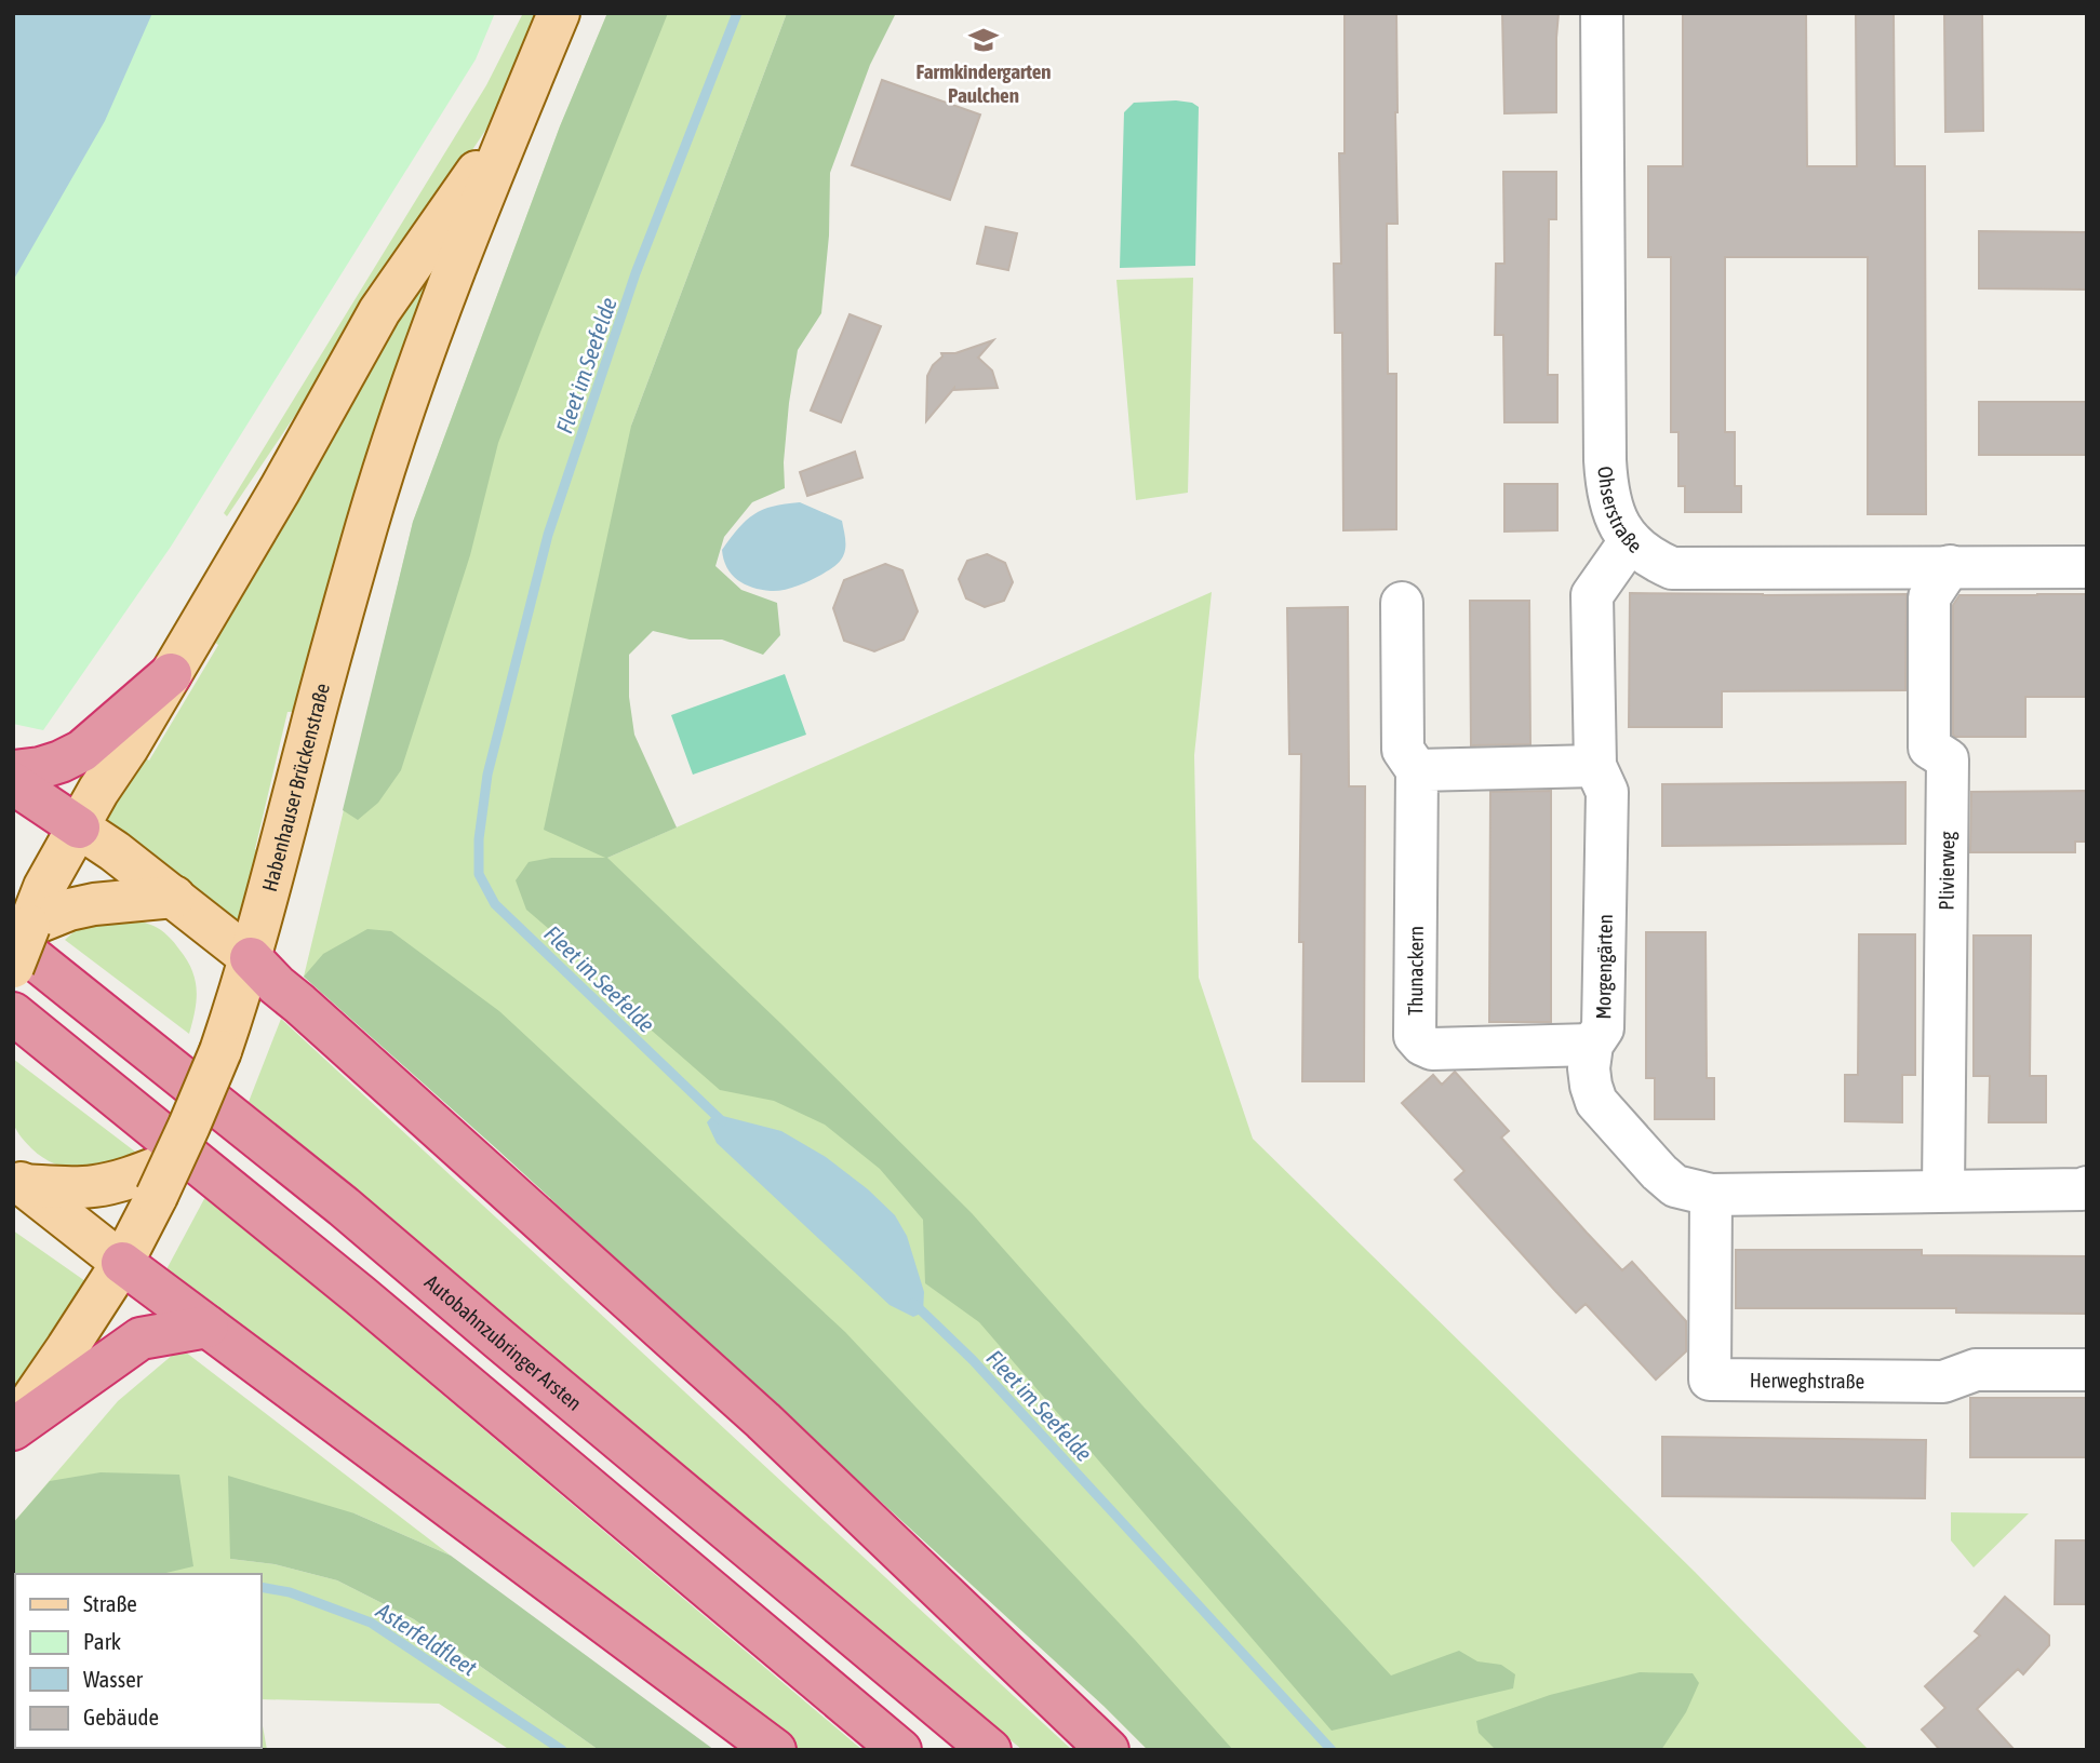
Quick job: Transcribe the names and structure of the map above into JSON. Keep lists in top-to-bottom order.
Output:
{
  "streets": {
    "highway": ["Autobahnzubringer Arsten"],
    "main road": ["Habenhauser Brückenstraße"],
    "street": [
      "Ohserstraße",
      "Plivierweg",
      "Morgengärten",
      "Thunackern",
      "Herweghstraße"
    ]
  },
  "crossings": [
    ["Ohserstraße", "Plivierweg"],
    ["Ohserstraße", "Morgengärten"],
    ["Plivierweg", "Morgengärten"],
    ["Morgengärten", "Thunackern"],
    ["Morgengärten", "Herweghstraße"]
  ],
  "water": ["Fleet im Seefelde", "Asterfeldfleet"],
  "places": {
    "school or university": ["Farmkindergarten Paulchen"]
  },
  "legend": [
    "Straße",
    "Park",
    "Wasser",
    "Gebäude"
  ]
}
